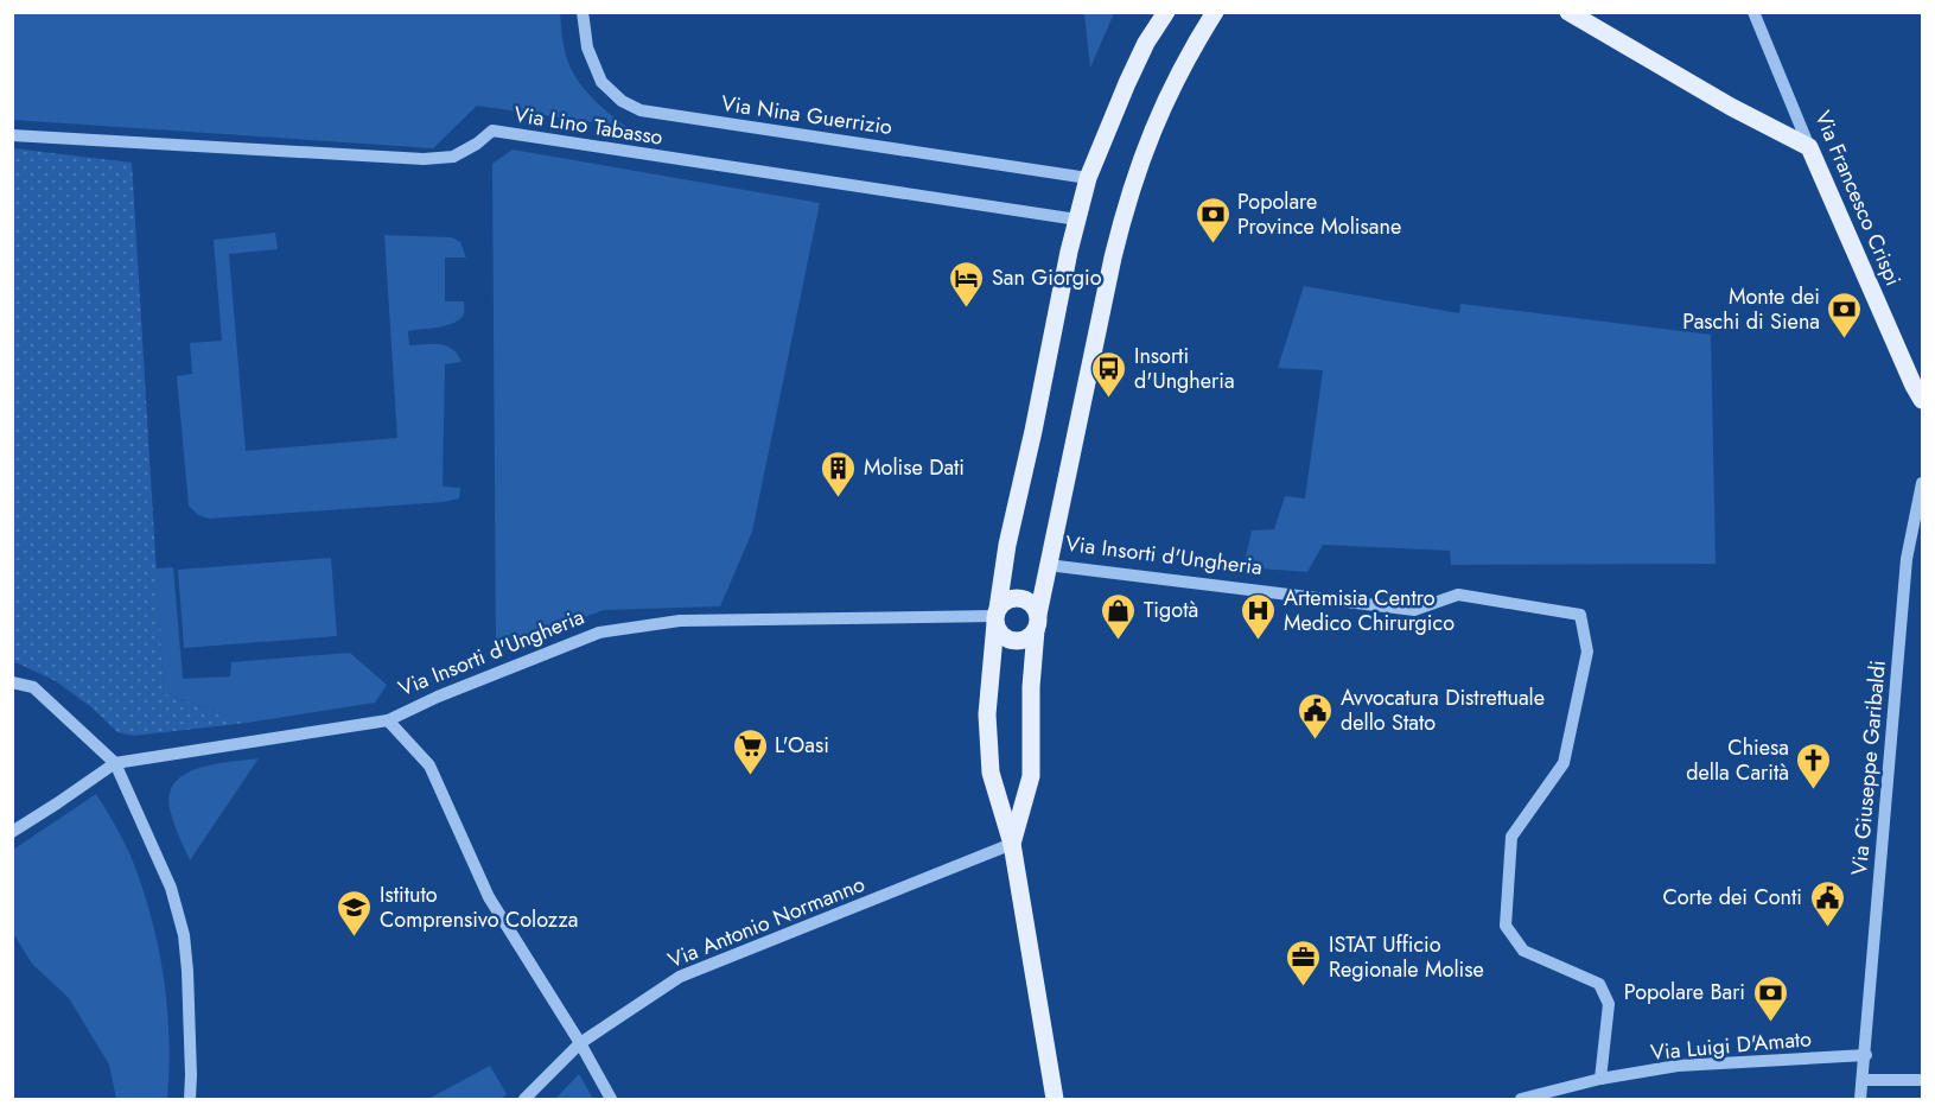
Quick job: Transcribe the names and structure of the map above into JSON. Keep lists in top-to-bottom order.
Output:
{
  "streets": {
    "main road": ["Via Francesco Crispi", "Via Insorti d'Ungheria"],
    "street": [
      "Via Nina Guerrizio",
      "Via Lino Tabasso",
      "Via Giuseppe Garibaldi",
      "Via Antonio Normanno",
      "Via Luigi D'Amato"
    ]
  },
  "crossings": [
    ["Via Nina Guerrizio", "Via Insorti d'Ungheria"],
    ["Via Lino Tabasso", "Via Insorti d'Ungheria"],
    ["Via Insorti d'Ungheria", "Via Antonio Normanno"],
    ["Via Insorti d'Ungheria", "Via Luigi D'Amato"],
    ["Via Giuseppe Garibaldi", "Via Luigi D'Amato"]
  ],
  "places": {
    "bank": ["Popolare Province Molisane", "Monte dei Paschi di Siena", "Popolare Bari"],
    "hotel": ["San Giorgio"],
    "bus stop": ["Insorti d'Ungheria"],
    "building": ["Molise Dati"],
    "shop": ["Tigotà"],
    "hospital": ["Artemisia Centro Medico Chirurgico"],
    "public building": ["Avvocatura Distrettuale dello Stato", "Corte dei Conti"],
    "supermarket": ["L'Oasi"],
    "church": ["Chiesa della Carità"],
    "school or university": ["Istituto Comprensivo Colozza"],
    "office": ["ISTAT Ufficio Regionale Molise"]
  }
}
